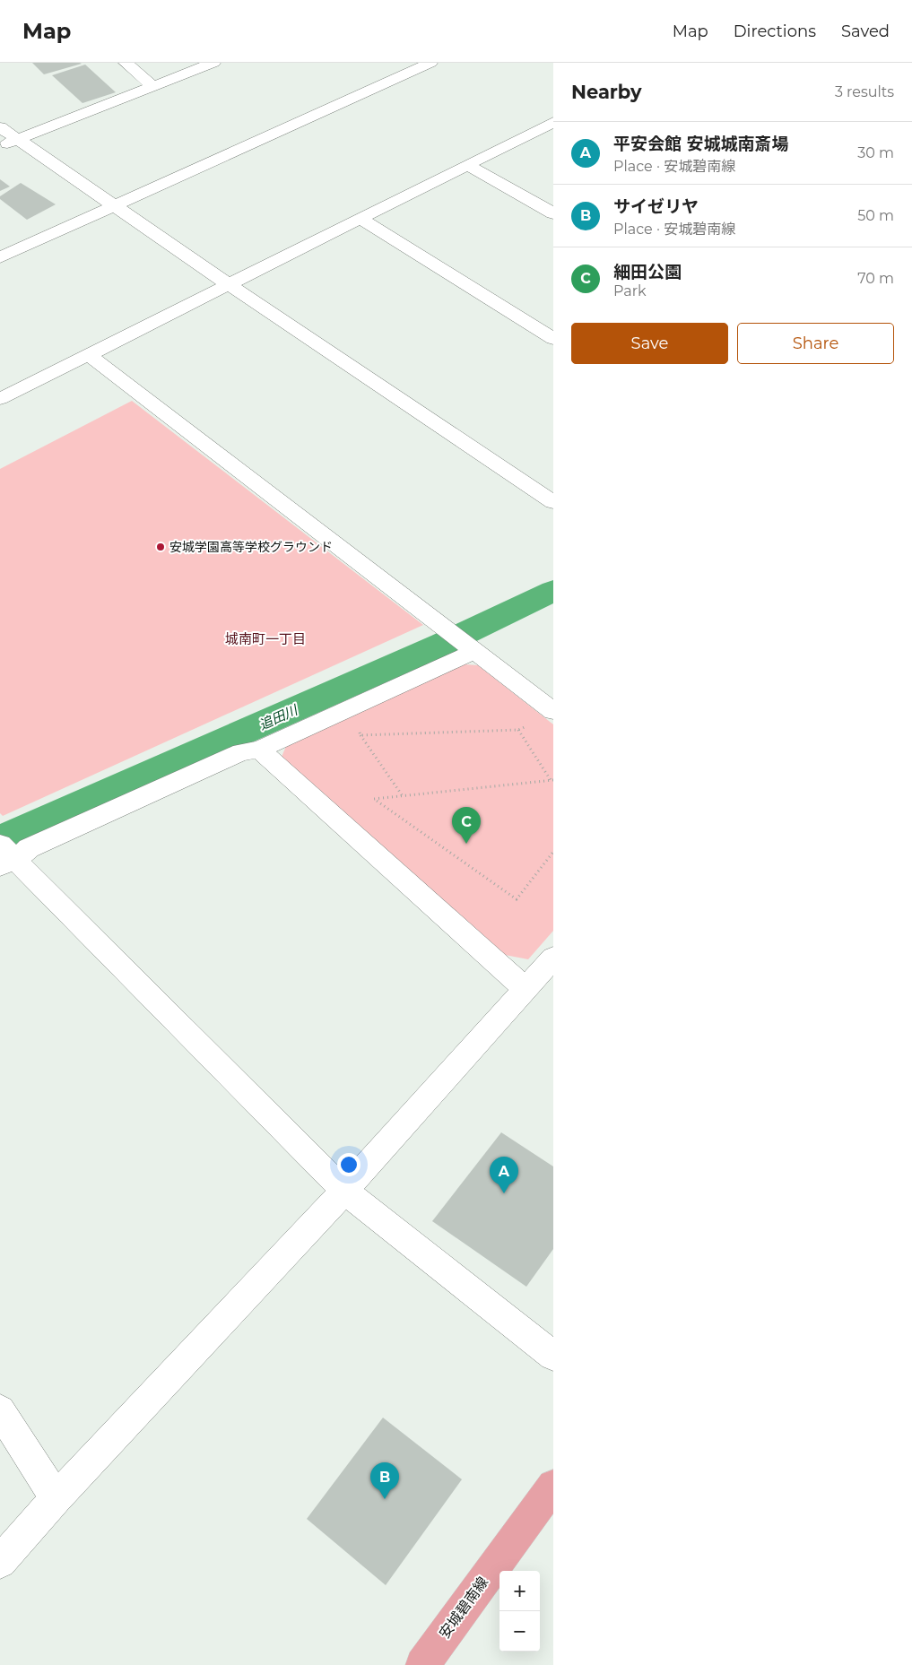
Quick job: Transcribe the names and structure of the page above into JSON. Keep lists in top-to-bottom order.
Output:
{
  "streets": {
    "main road": ["安城碧南線"]
  },
  "districts": ["城南町一丁目"],
  "water": ["追田川"],
  "places": ["安城学園高等学校グラウンド"],
  "page": {
    "header": "Map",
    "nav": ["Map", "Directions", "Saved"],
    "heading": ["Nearby", "3 results"],
    "list": [
      {
        "mark": "A",
        "name": "平安会館 安城城南斎場",
        "note": "Place · 安城碧南線",
        "value": "30 m"
      },
      {
        "mark": "B",
        "name": "サイゼリヤ",
        "note": "Place · 安城碧南線",
        "value": "50 m"
      },
      {
        "mark": "C",
        "name": "細田公園",
        "note": "Park",
        "value": "70 m"
      }
    ],
    "buttons": ["Save", "Share"],
    "pins": ["C", "A", "B"],
    "map_buttons": ["+", "−"]
  }
}
